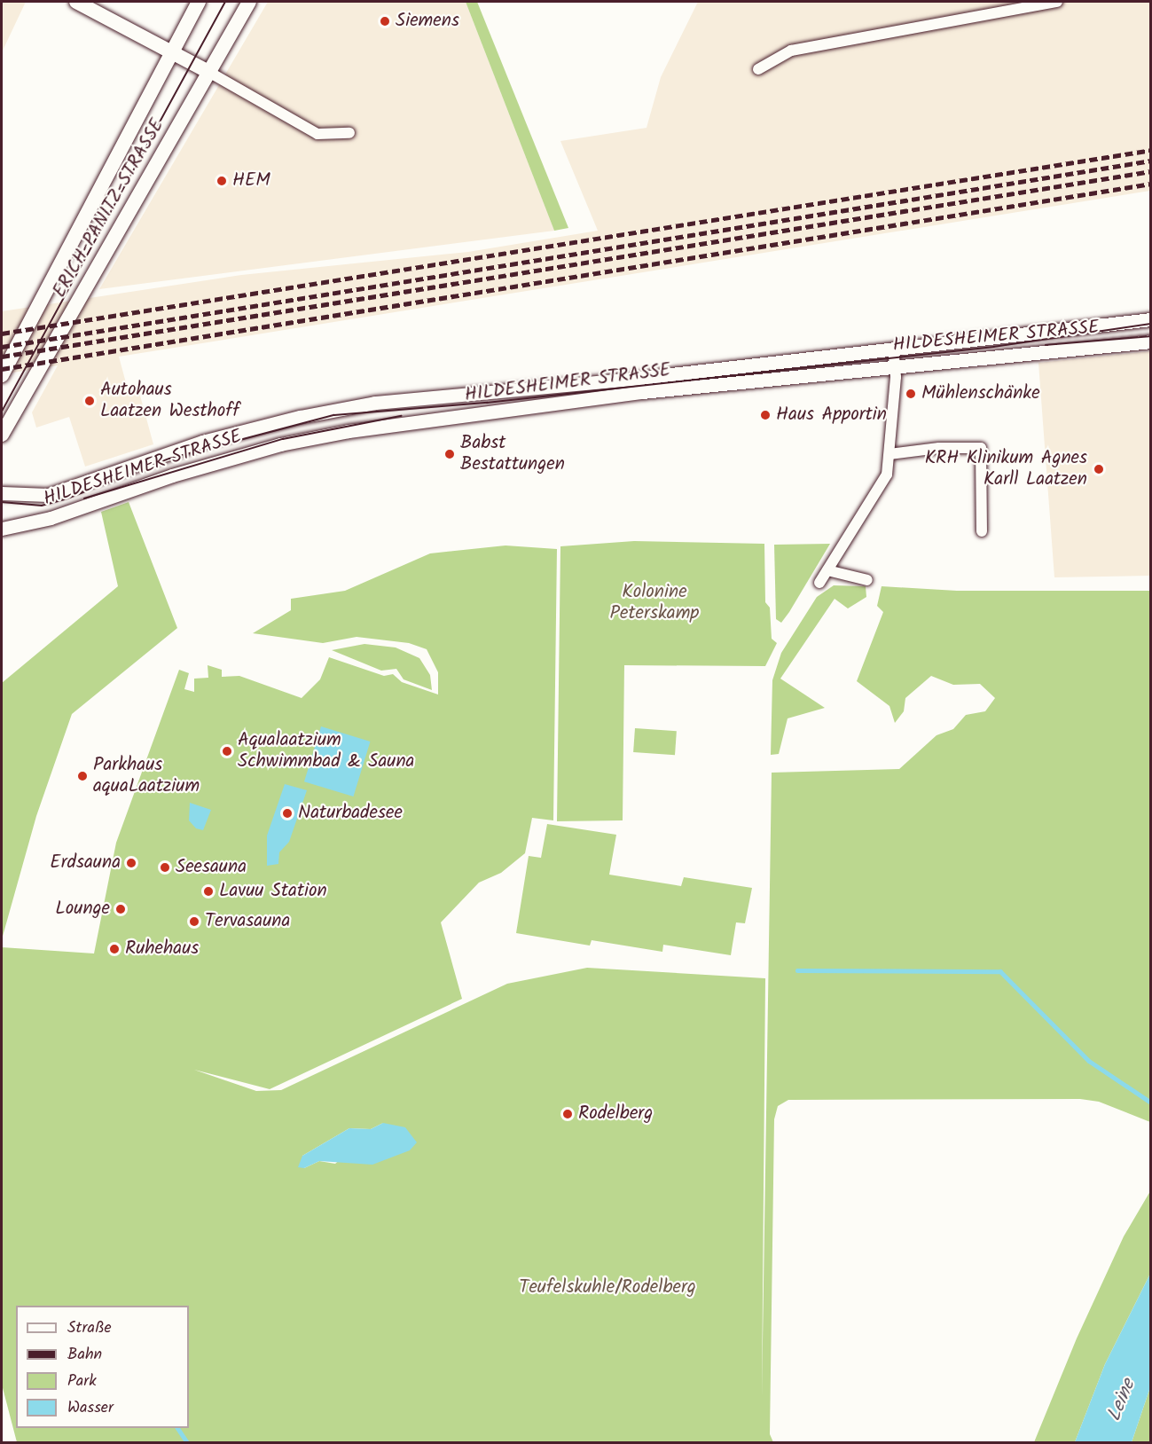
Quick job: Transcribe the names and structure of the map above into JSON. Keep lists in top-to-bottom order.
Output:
{
  "streets": {
    "main road": ["ERICH-PANITZ-STRASSE"],
    "street": ["HILDESHEIMER STRASSE"]
  },
  "water": ["Leine"],
  "parks": ["Kolonine Peterskamp", "Teufelskuhle/Rodelberg"],
  "places": [
    "Siemens",
    "HEM",
    "Mühlenschänke",
    "Autohaus Laatzen Westhoff",
    "Haus Apportin",
    "Babst Bestattungen",
    "KRH Klinikum Agnes Karll Laatzen",
    "Aqualaatzium Schwimmbad & Sauna",
    "Parkhaus aquaLaatzium",
    "Naturbadesee",
    "Erdsauna",
    "Seesauna",
    "Lavuu Station",
    "Lounge",
    "Tervasauna",
    "Ruhehaus",
    "Rodelberg"
  ],
  "legend": [
    "Straße",
    "Bahn",
    "Park",
    "Wasser"
  ]
}
